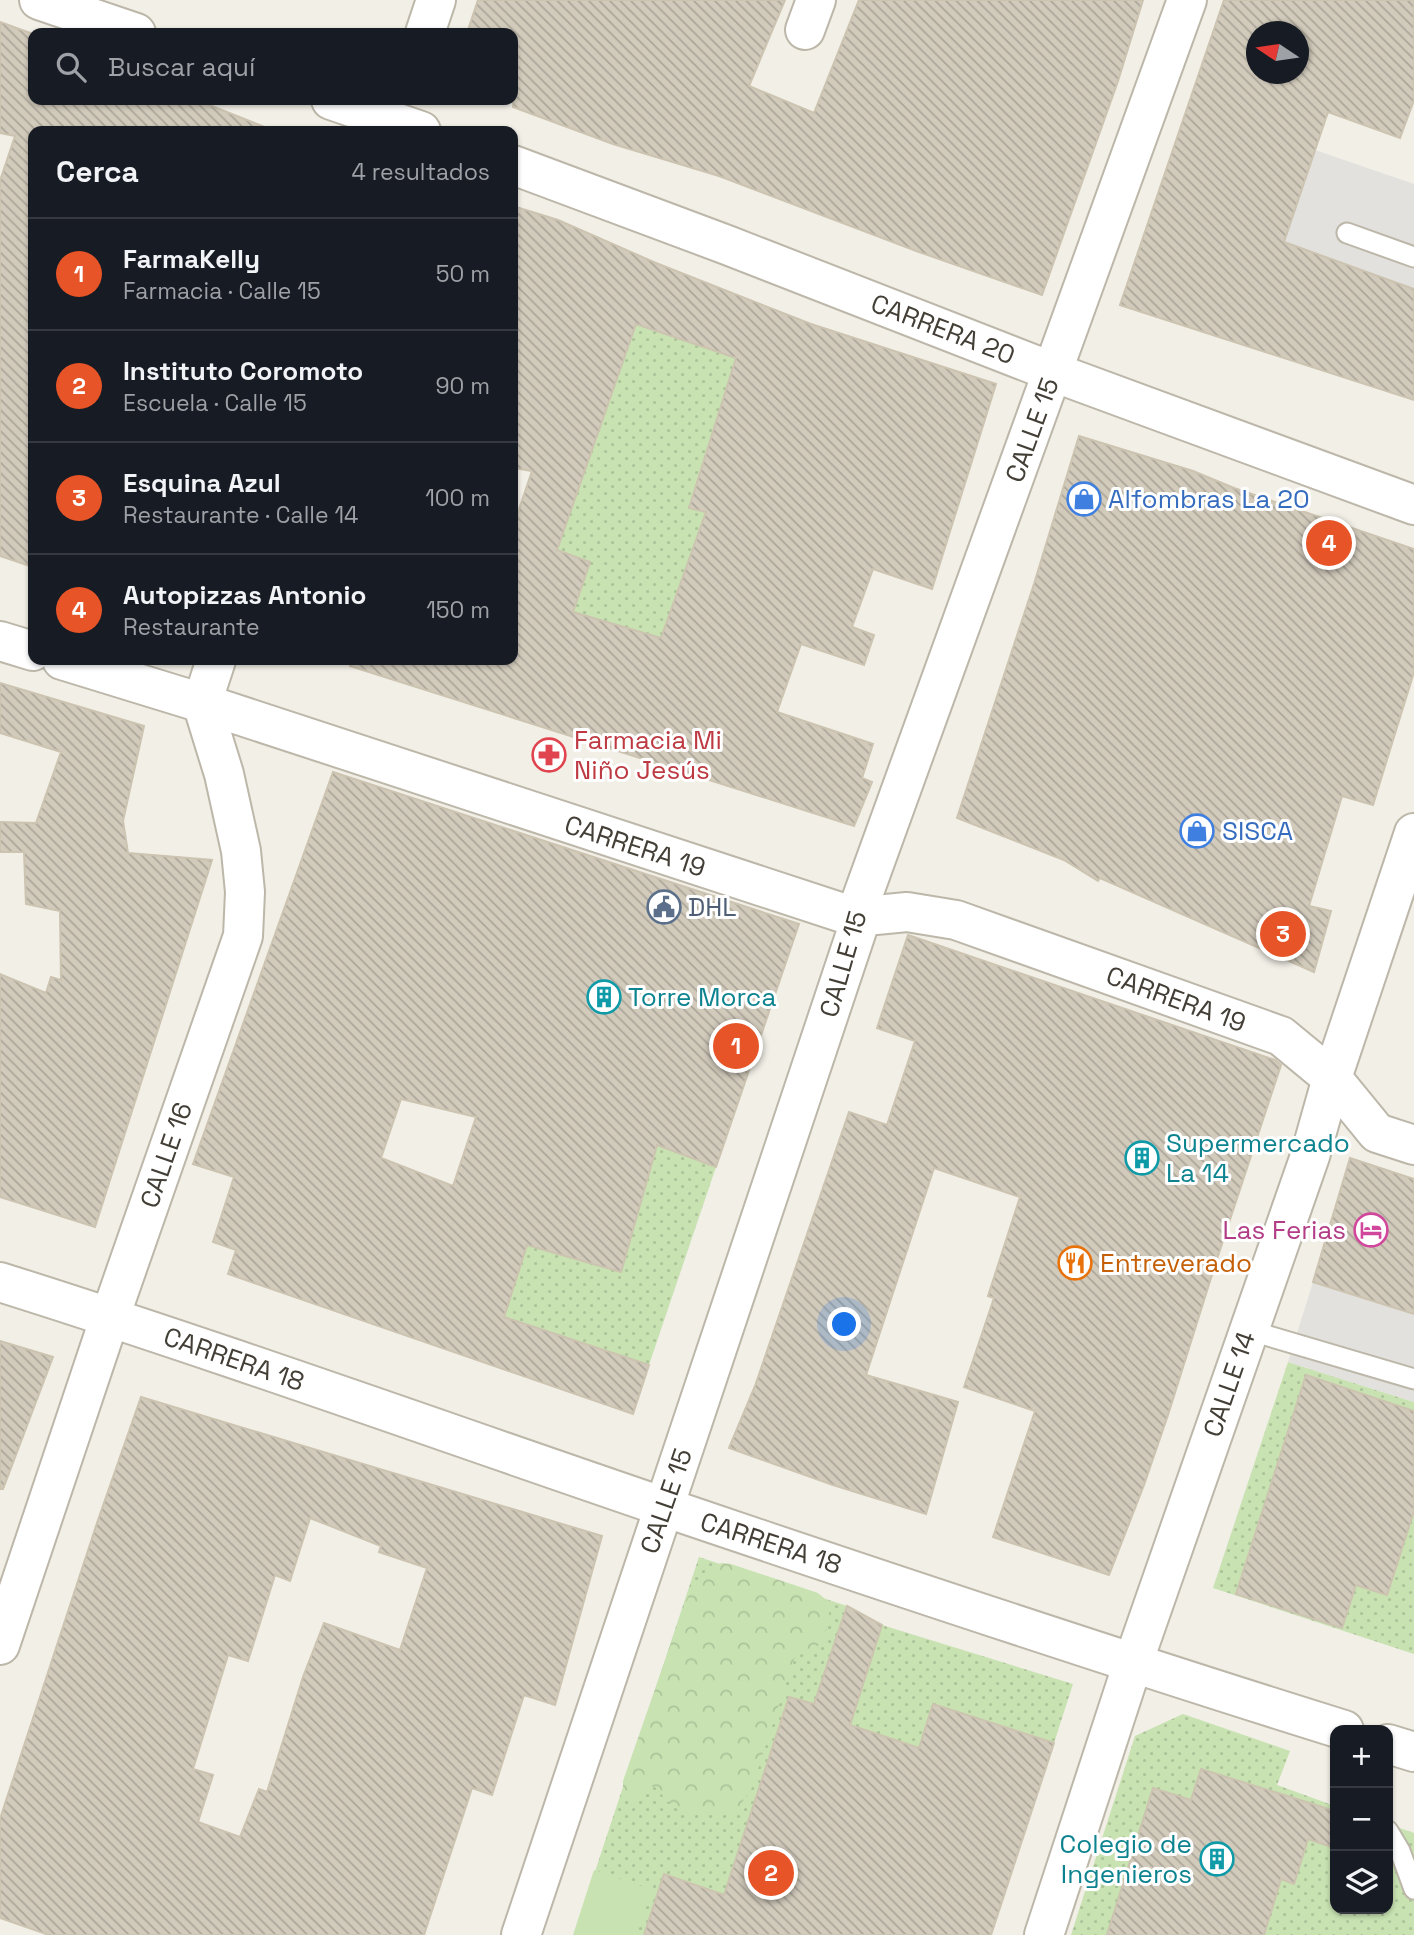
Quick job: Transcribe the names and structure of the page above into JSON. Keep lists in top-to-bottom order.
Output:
{
  "streets": {
    "street": [
      "CARRERA 20",
      "CALLE 15",
      "CARRERA 19",
      "CALLE 16",
      "CARRERA 18",
      "CALLE 14"
    ]
  },
  "crossings": [
    ["CARRERA 20", "CALLE 15"],
    ["CALLE 15", "CARRERA 19"],
    ["CALLE 15", "CARRERA 18"],
    ["CARRERA 19", "CALLE 16"],
    ["CARRERA 19", "CALLE 14"],
    ["CALLE 16", "CARRERA 18"],
    ["CARRERA 18", "CALLE 14"]
  ],
  "places": {
    "shop": ["Alfombras La 20", "SISCA"],
    "pharmacy": ["Farmacia Mi Niño Jesús"],
    "public building": ["DHL"],
    "building": ["Torre Morca", "Supermercado La 14", "Colegio de Ingenieros"],
    "hotel": ["Las Ferias"],
    "restaurant": ["Entreverado"]
  },
  "north": "left",
  "page": {
    "search": "Buscar aquí",
    "heading": ["Cerca", "4 resultados"],
    "list": [
      {
        "mark": "1",
        "name": "FarmaKelly",
        "note": "Farmacia · Calle 15",
        "value": "50 m"
      },
      {
        "mark": "2",
        "name": "Instituto Coromoto",
        "note": "Escuela · Calle 15",
        "value": "90 m"
      },
      {
        "mark": "3",
        "name": "Esquina Azul",
        "note": "Restaurante · Calle 14",
        "value": "100 m"
      },
      {
        "mark": "4",
        "name": "Autopizzas Antonio",
        "note": "Restaurante",
        "value": "150 m"
      }
    ],
    "pins": [
      "4",
      "3",
      "1",
      "2"
    ],
    "map_buttons": ["+", "−"]
  }
}
